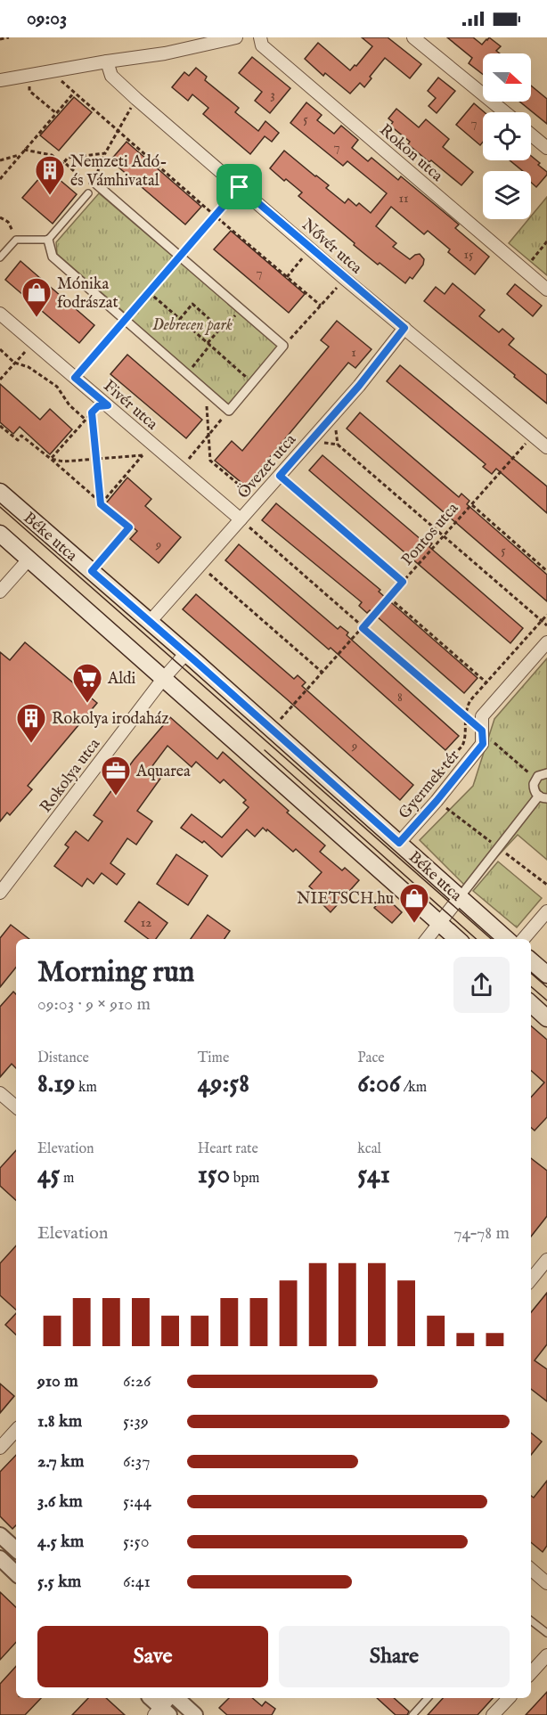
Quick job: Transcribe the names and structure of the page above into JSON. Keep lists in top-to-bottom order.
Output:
{
  "streets": {
    "main road": ["Béke utca"],
    "street": [
      "Rokon utca",
      "Nővér utca",
      "Fivér utca",
      "Övezet utca",
      "Rokolya utca",
      "Gyermek tér"
    ],
    "path": ["Pontos utca"]
  },
  "crossings": [
    ["Nővér utca", "Övezet utca"],
    ["Nővér utca", "Pontos utca"],
    ["Fivér utca", "Övezet utca"],
    ["Övezet utca", "Béke utca"],
    ["Béke utca", "Rokolya utca"],
    ["Béke utca", "Gyermek tér"]
  ],
  "parks": ["Debrecen park"],
  "places": {
    "building": ["Nemzeti Adó- és Vámhivatal", "Rokolya irodaház"],
    "shop": ["Mónika fodrászat", "NIETSCH.hu"],
    "supermarket": ["Aldi"],
    "office": ["Aquarea"]
  },
  "house_numbers": [
    "3",
    "5",
    "7",
    "7",
    "11",
    "15",
    "7",
    "1",
    "9",
    "5",
    "8",
    "9",
    "12"
  ],
  "north": "right",
  "page": {
    "status": "09:03",
    "heading": ["Morning run", "09:03 · 9 × 910 m"],
    "stats": [
      ["Distance", "8.19 km"],
      ["Time", "49:58"],
      ["Pace", "6:06 /km"],
      ["Elevation", "45 m"],
      ["Heart rate", "150 bpm"],
      ["kcal", "541"]
    ],
    "chart": ["Elevation", "74–78 m"],
    "list": [
      {
        "name": "910 m",
        "note": "6:26"
      },
      {
        "name": "1.8 km",
        "note": "5:39"
      },
      {
        "name": "2.7 km",
        "note": "6:37"
      },
      {
        "name": "3.6 km",
        "note": "5:44"
      },
      {
        "name": "4.5 km",
        "note": "5:50"
      },
      {
        "name": "5.5 km",
        "note": "6:41"
      }
    ],
    "buttons": ["Save", "Share"]
  }
}
